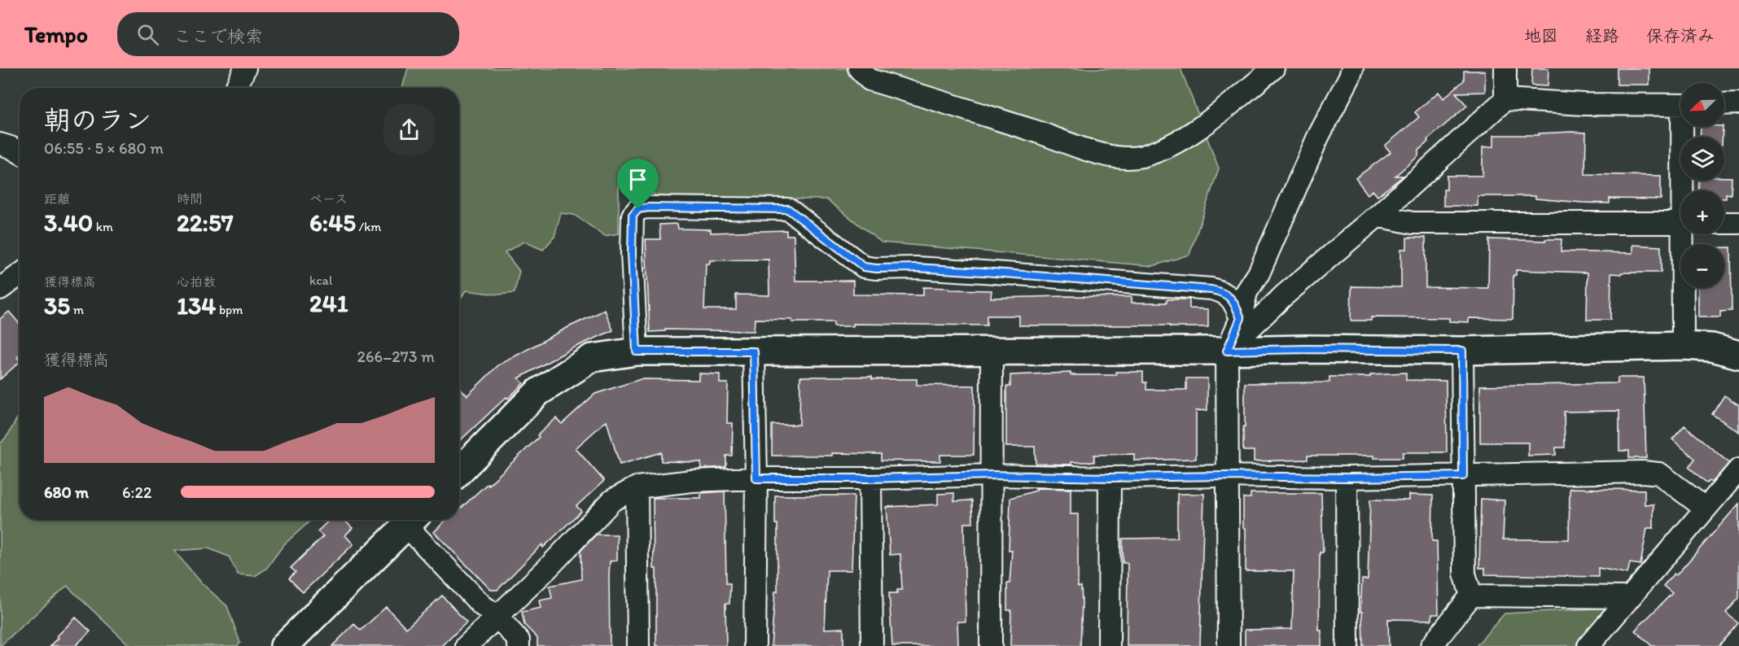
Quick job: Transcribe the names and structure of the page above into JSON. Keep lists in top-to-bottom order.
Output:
{
  "north": "bottom left",
  "page": {
    "header": "Tempo",
    "search": "ここで検索",
    "nav": ["地図", "経路", "保存済み"],
    "map_buttons": ["+", "−"],
    "heading": ["朝のラン", "06:55 · 5 × 680 m"],
    "stats": [
      ["距離", "3.40 km"],
      ["時間", "22:57"],
      ["ペース", "6:45 /km"],
      ["獲得標高", "35 m"],
      ["心拍数", "134 bpm"],
      ["kcal", "241"]
    ],
    "chart": ["獲得標高", "266–273 m"],
    "list": [
      {
        "name": "680 m",
        "note": "6:22"
      }
    ]
  }
}
